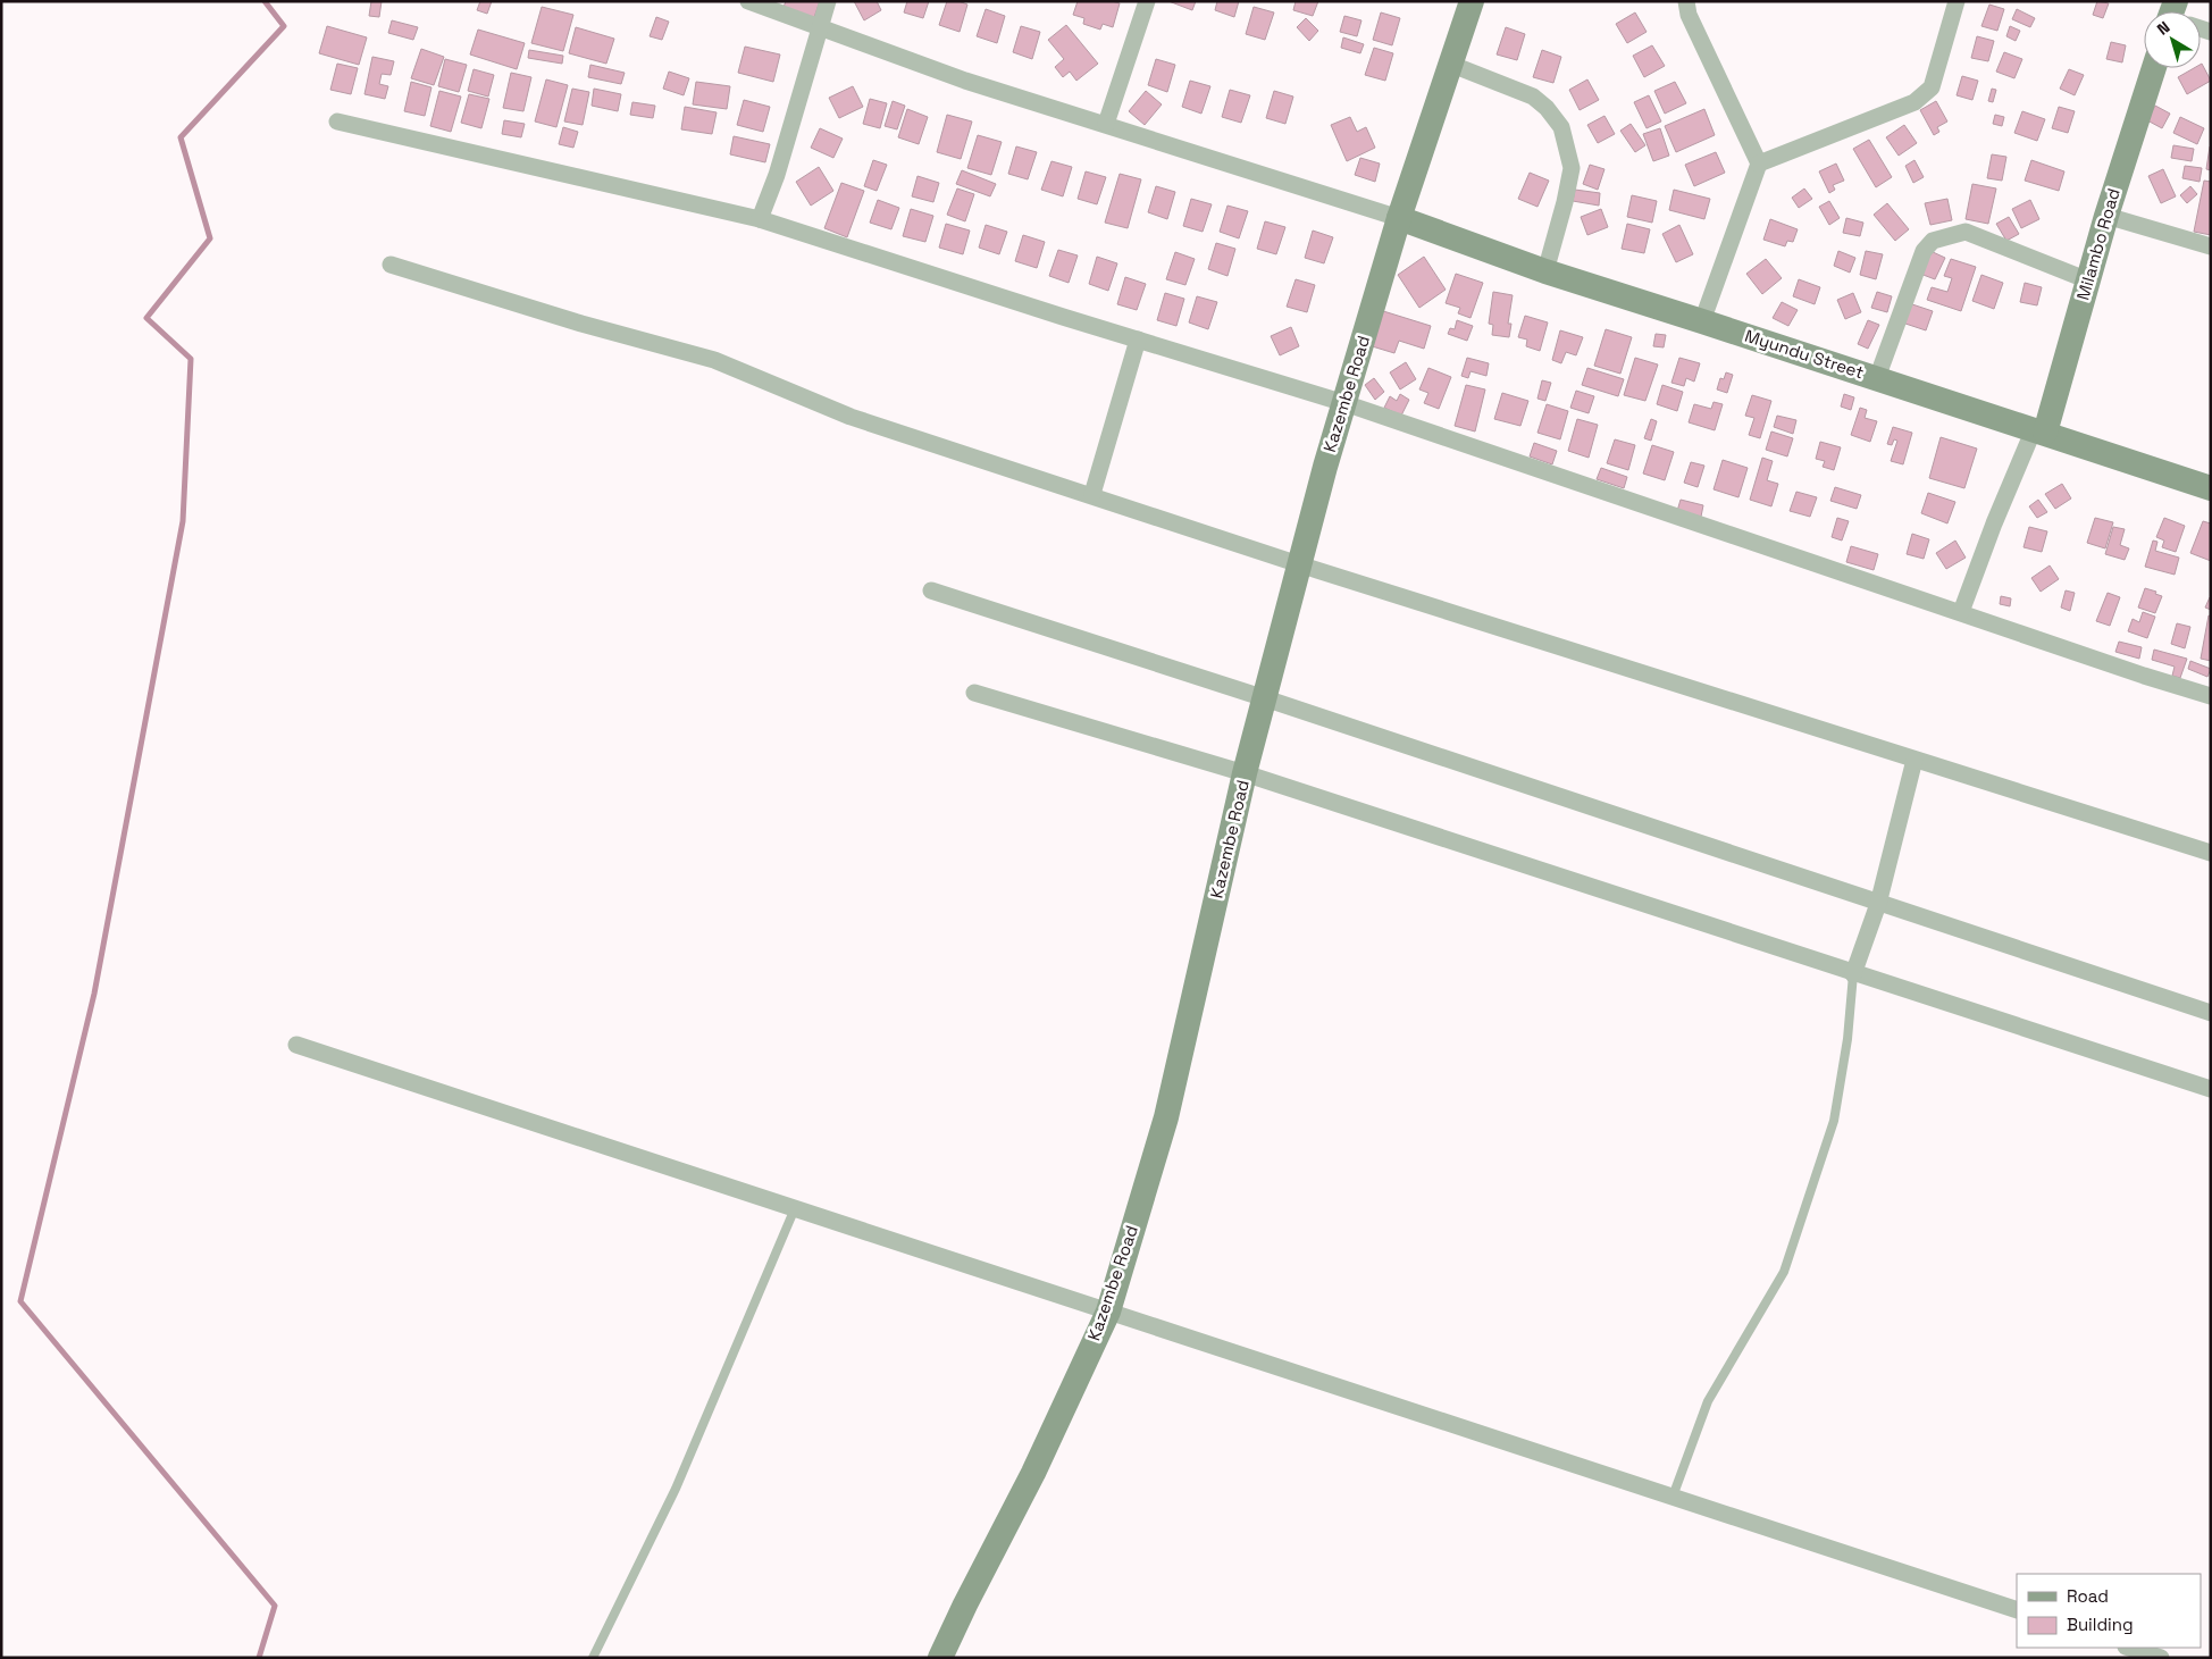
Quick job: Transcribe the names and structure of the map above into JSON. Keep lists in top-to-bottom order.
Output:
{
  "streets": {
    "main road": ["Milambo Road", "Myundu Street", "Kazembe Road"]
  },
  "crossings": [
    ["Milambo Road", "Myundu Street"],
    ["Myundu Street", "Kazembe Road"]
  ],
  "legend": ["Road", "Building"],
  "north": "top left"
}
